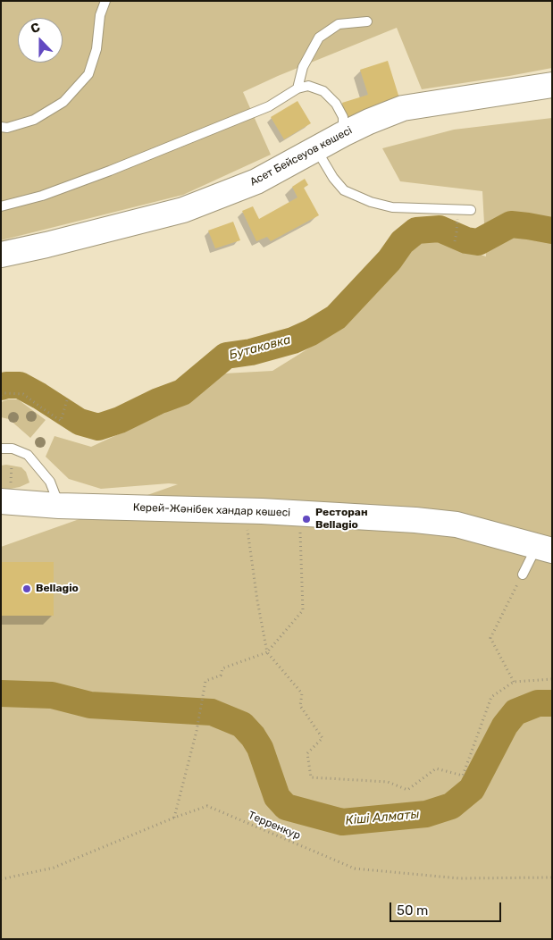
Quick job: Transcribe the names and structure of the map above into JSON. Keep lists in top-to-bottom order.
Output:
{
  "streets": {
    "street": ["Асет Бейсеуов көшесі", "Керей-Жәнібек хандар көшесі"],
    "path": ["Терренкур"]
  },
  "water": ["Бутаковка", "Кіші Алматы"],
  "places": ["Ресторан Bellagio", "Bellagio"],
  "scale_bar": "50 m",
  "north": "top"
}
